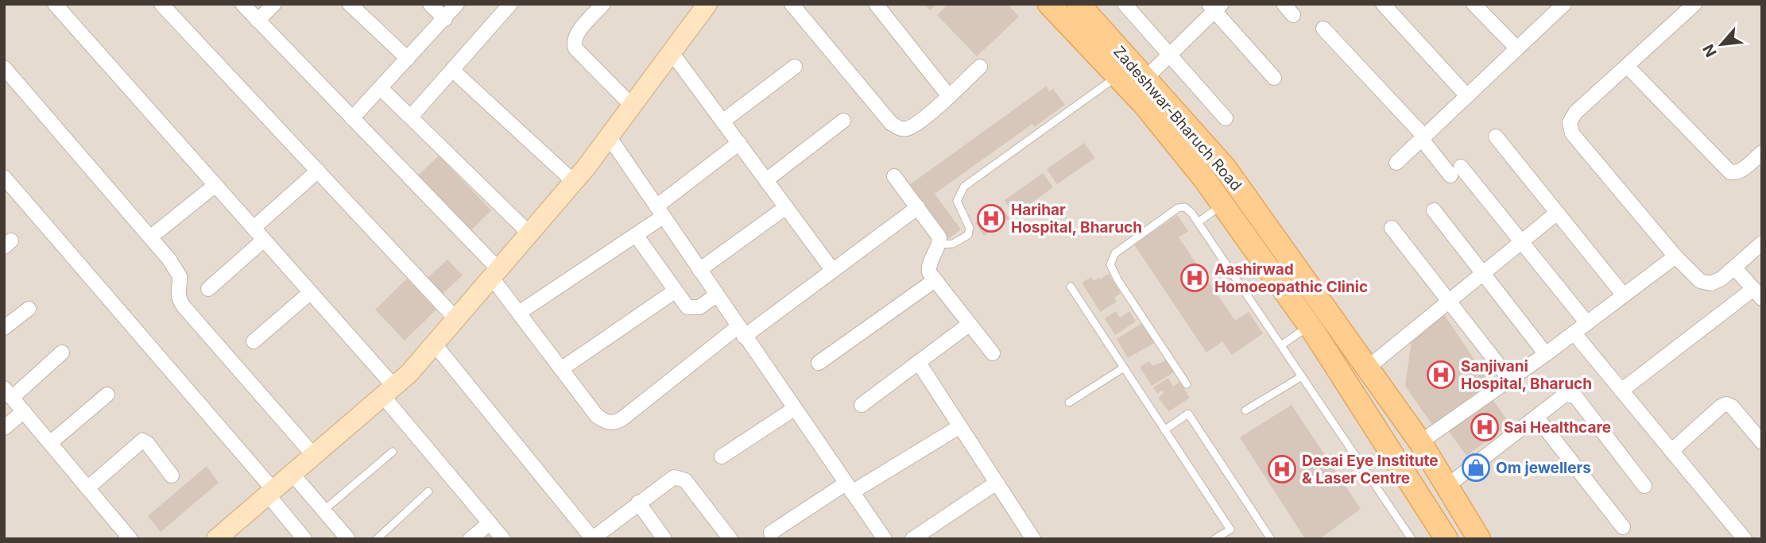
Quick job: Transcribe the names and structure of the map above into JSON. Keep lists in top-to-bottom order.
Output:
{
  "streets": {
    "main road": ["Zadeshwar-Bharuch Road"]
  },
  "places": {
    "hospital": [
      "Harihar Hospital, Bharuch",
      "Aashirwad Homoeopathic Clinic",
      "Sanjivani Hospital, Bharuch",
      "Sai Healthcare",
      "Desai Eye Institute & Laser Centre"
    ],
    "shop": ["Om jewellers"]
  },
  "north": "bottom left"
}
